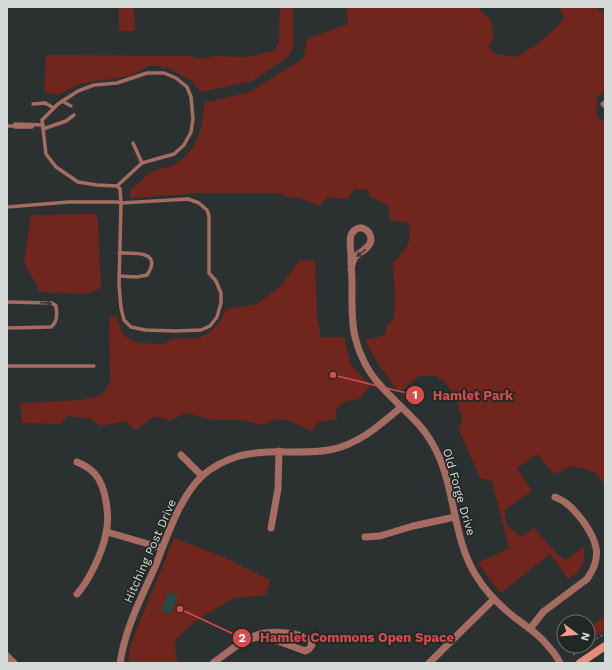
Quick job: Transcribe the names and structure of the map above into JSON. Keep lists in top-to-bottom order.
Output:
{
  "streets": {
    "street": ["Old Forge Drive", "Hitching Post Drive"]
  },
  "crossings": [
    ["Old Forge Drive", "Hitching Post Drive"]
  ],
  "places": ["Hamlet Park", "Hamlet Commons Open Space"],
  "north": "right"
}
